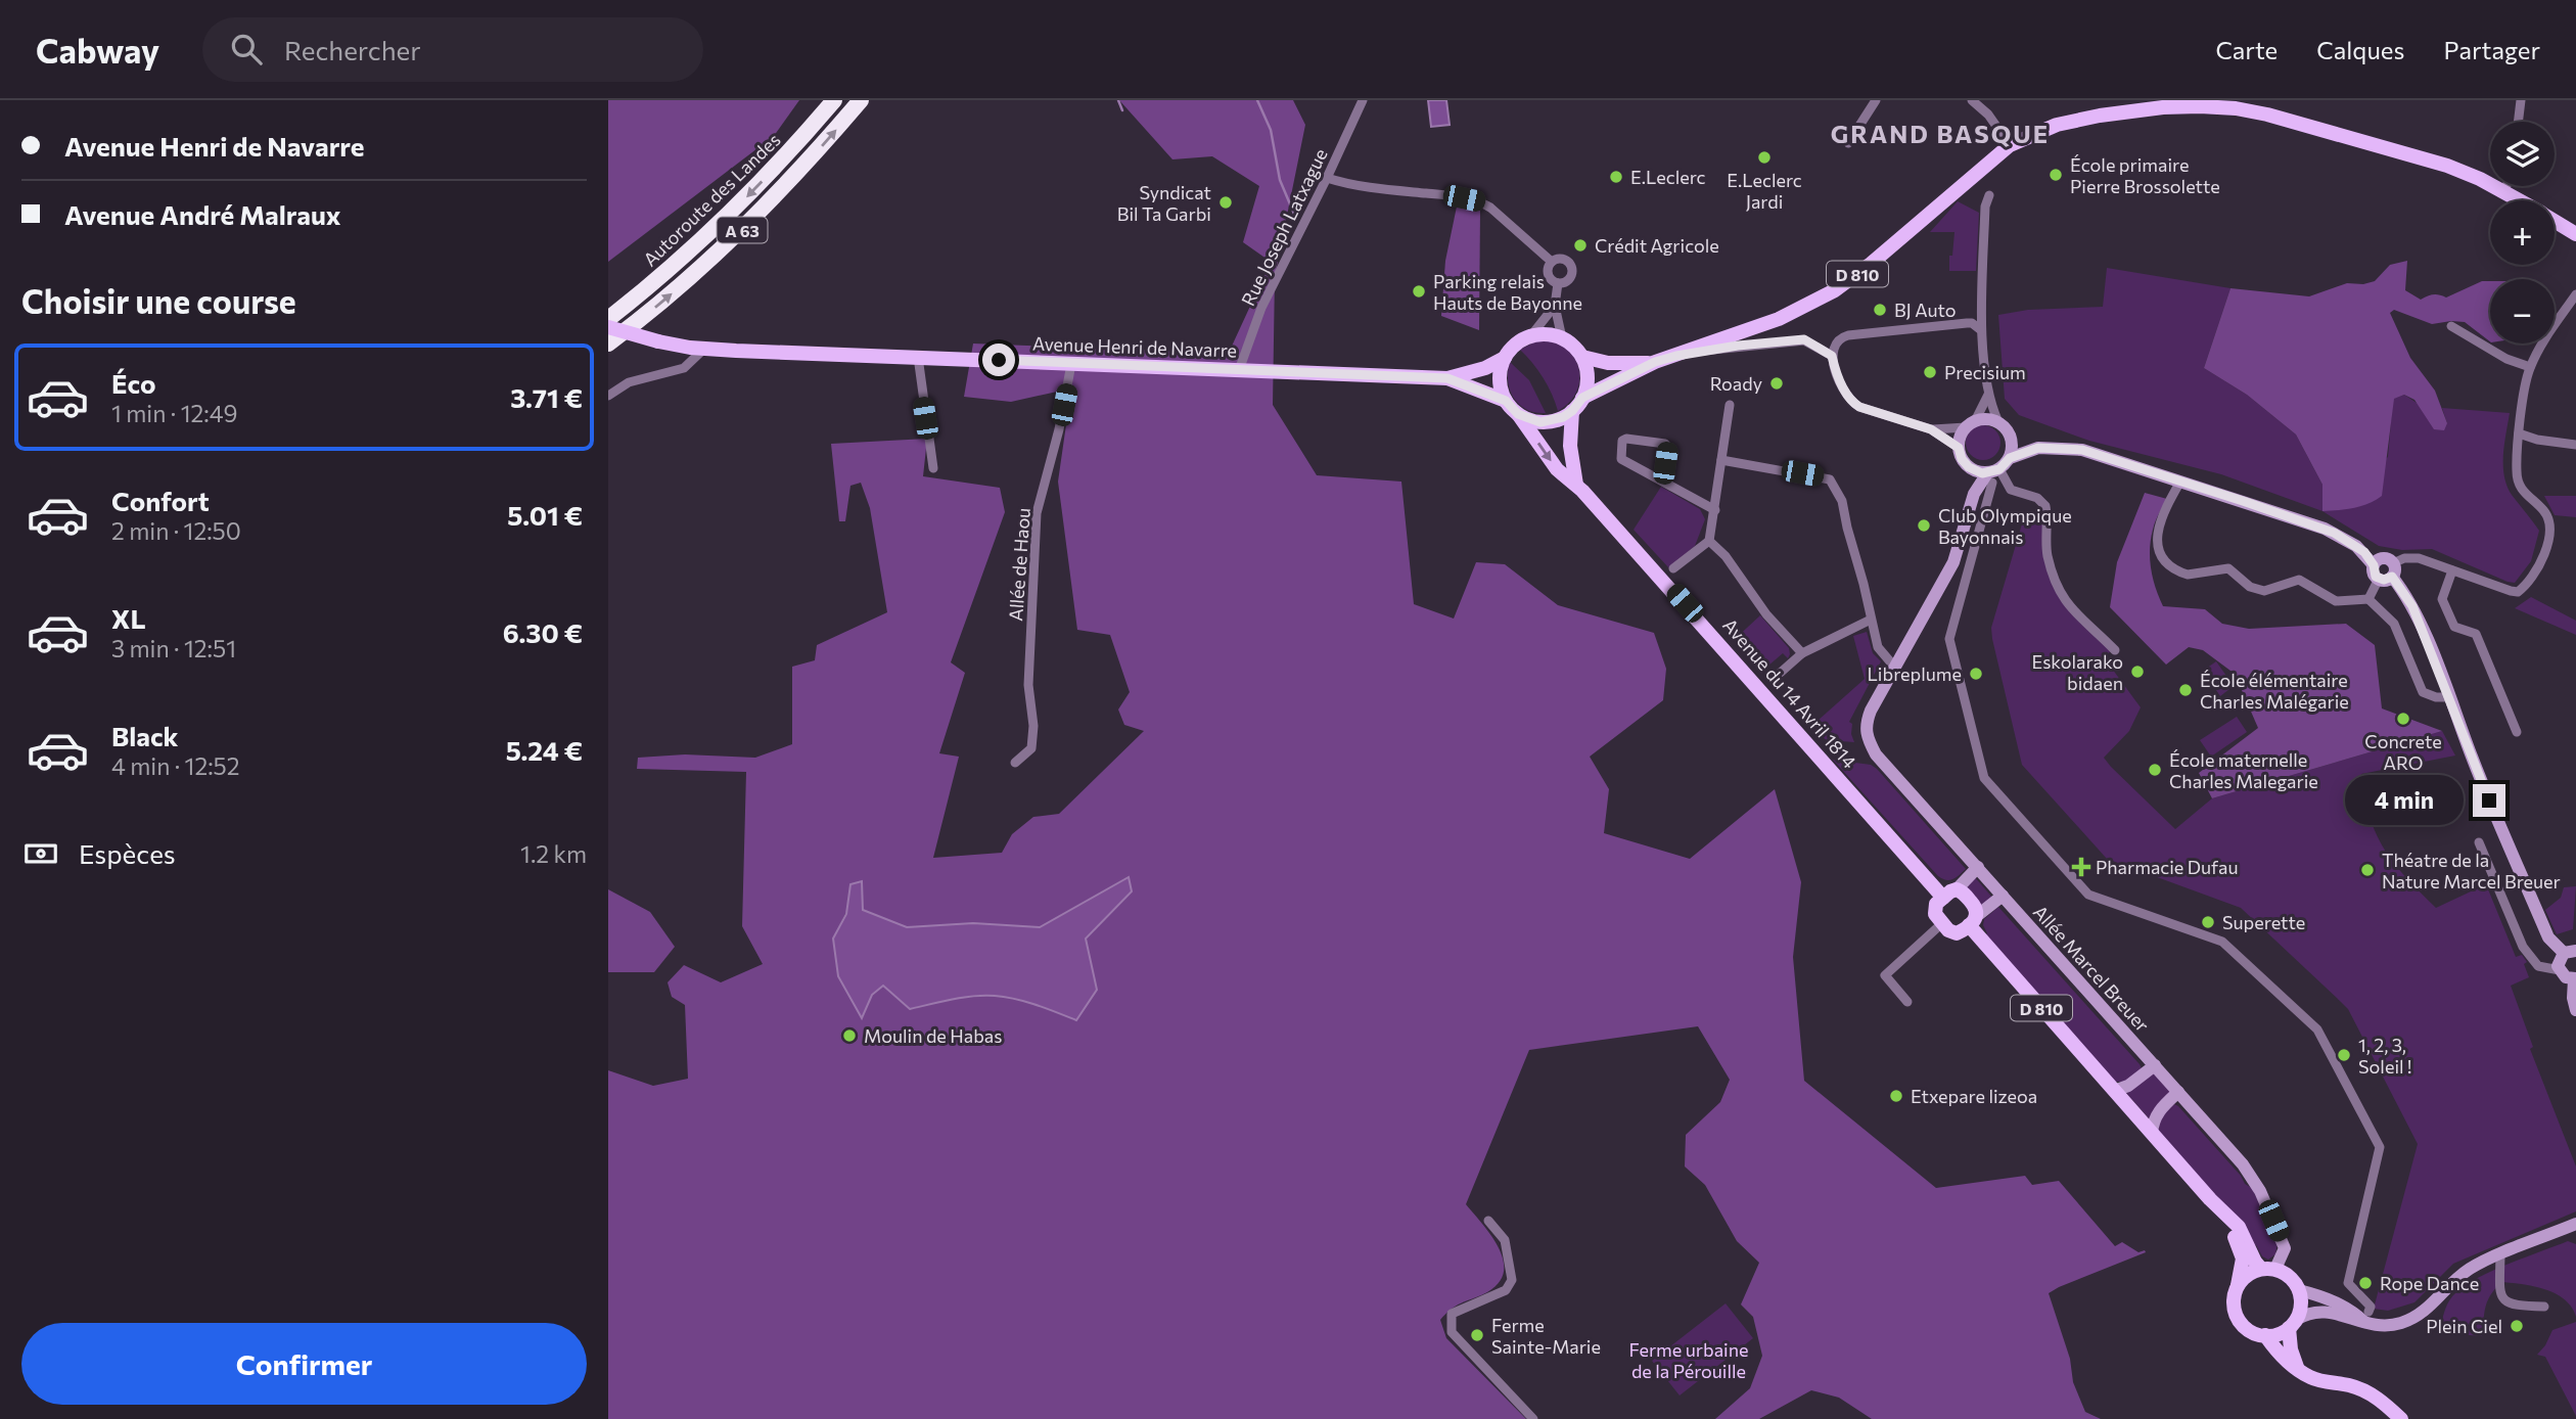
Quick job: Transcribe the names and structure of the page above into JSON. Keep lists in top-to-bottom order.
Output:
{
  "streets": {
    "highway": ["Autoroute des Landes", "A 63"],
    "main road": ["D 810", "Avenue Henri de Navarre", "Avenue du 14 Avril 1814"],
    "street": ["Rue Joseph Latxague", "Allée de Haou", "Allée Marcel Breuer"]
  },
  "crossings": [
    ["Rue Joseph Latxague", "Avenue Henri de Navarre"],
    ["D 810", "Avenue Henri de Navarre"],
    ["D 810", "Avenue du 14 Avril 1814"],
    ["D 810", "Allée Marcel Breuer"],
    ["Avenue Henri de Navarre", "Allée de Haou"],
    ["Avenue Henri de Navarre", "Avenue du 14 Avril 1814"]
  ],
  "districts": ["GRAND BASQUE"],
  "parks": ["Ferme urbaine de la Pérouille"],
  "places": {
    "other": [
      "E.Leclerc Jardi",
      "École primaire Pierre Brossolette",
      "E.Leclerc",
      "Syndicat Bil Ta Garbi",
      "Crédit Agricole",
      "Parking relais Hauts de Bayonne",
      "BJ Auto",
      "Precisium",
      "Roady",
      "Club Olympique Bayonnais",
      "Eskolarako bidaen",
      "Libreplume",
      "École élémentaire Charles Malégarie",
      "Concrete ARO",
      "École maternelle Charles Malegarie",
      "Théatre de la Nature Marcel Breuer",
      "Superette",
      "Moulin de Habas",
      "1, 2, 3, Soleil !",
      "Etxepare lizeoa",
      "Rope Dance",
      "Plein Ciel",
      "Ferme Sainte-Marie"
    ],
    "health": ["Pharmacie Dufau"]
  },
  "page": {
    "header": "Cabway",
    "search": "Rechercher",
    "nav": ["Carte", "Calques", "Partager"],
    "banner": ["Avenue Henri de Navarre", "Avenue André Malraux"],
    "map_buttons": ["+", "−"],
    "heading": "Choisir une course",
    "list": [
      {
        "name": "Éco",
        "note": "1 min · 12:49",
        "value": "3.71 €"
      },
      {
        "name": "Confort",
        "note": "2 min · 12:50",
        "value": "5.01 €"
      },
      {
        "name": "XL",
        "note": "3 min · 12:51",
        "value": "6.30 €"
      },
      {
        "name": "Black",
        "note": "4 min · 12:52",
        "value": "5.24 €"
      }
    ],
    "bubble": "4 min",
    "pay": ["Espèces", "1.2 km"],
    "buttons": "Confirmer"
  }
}
